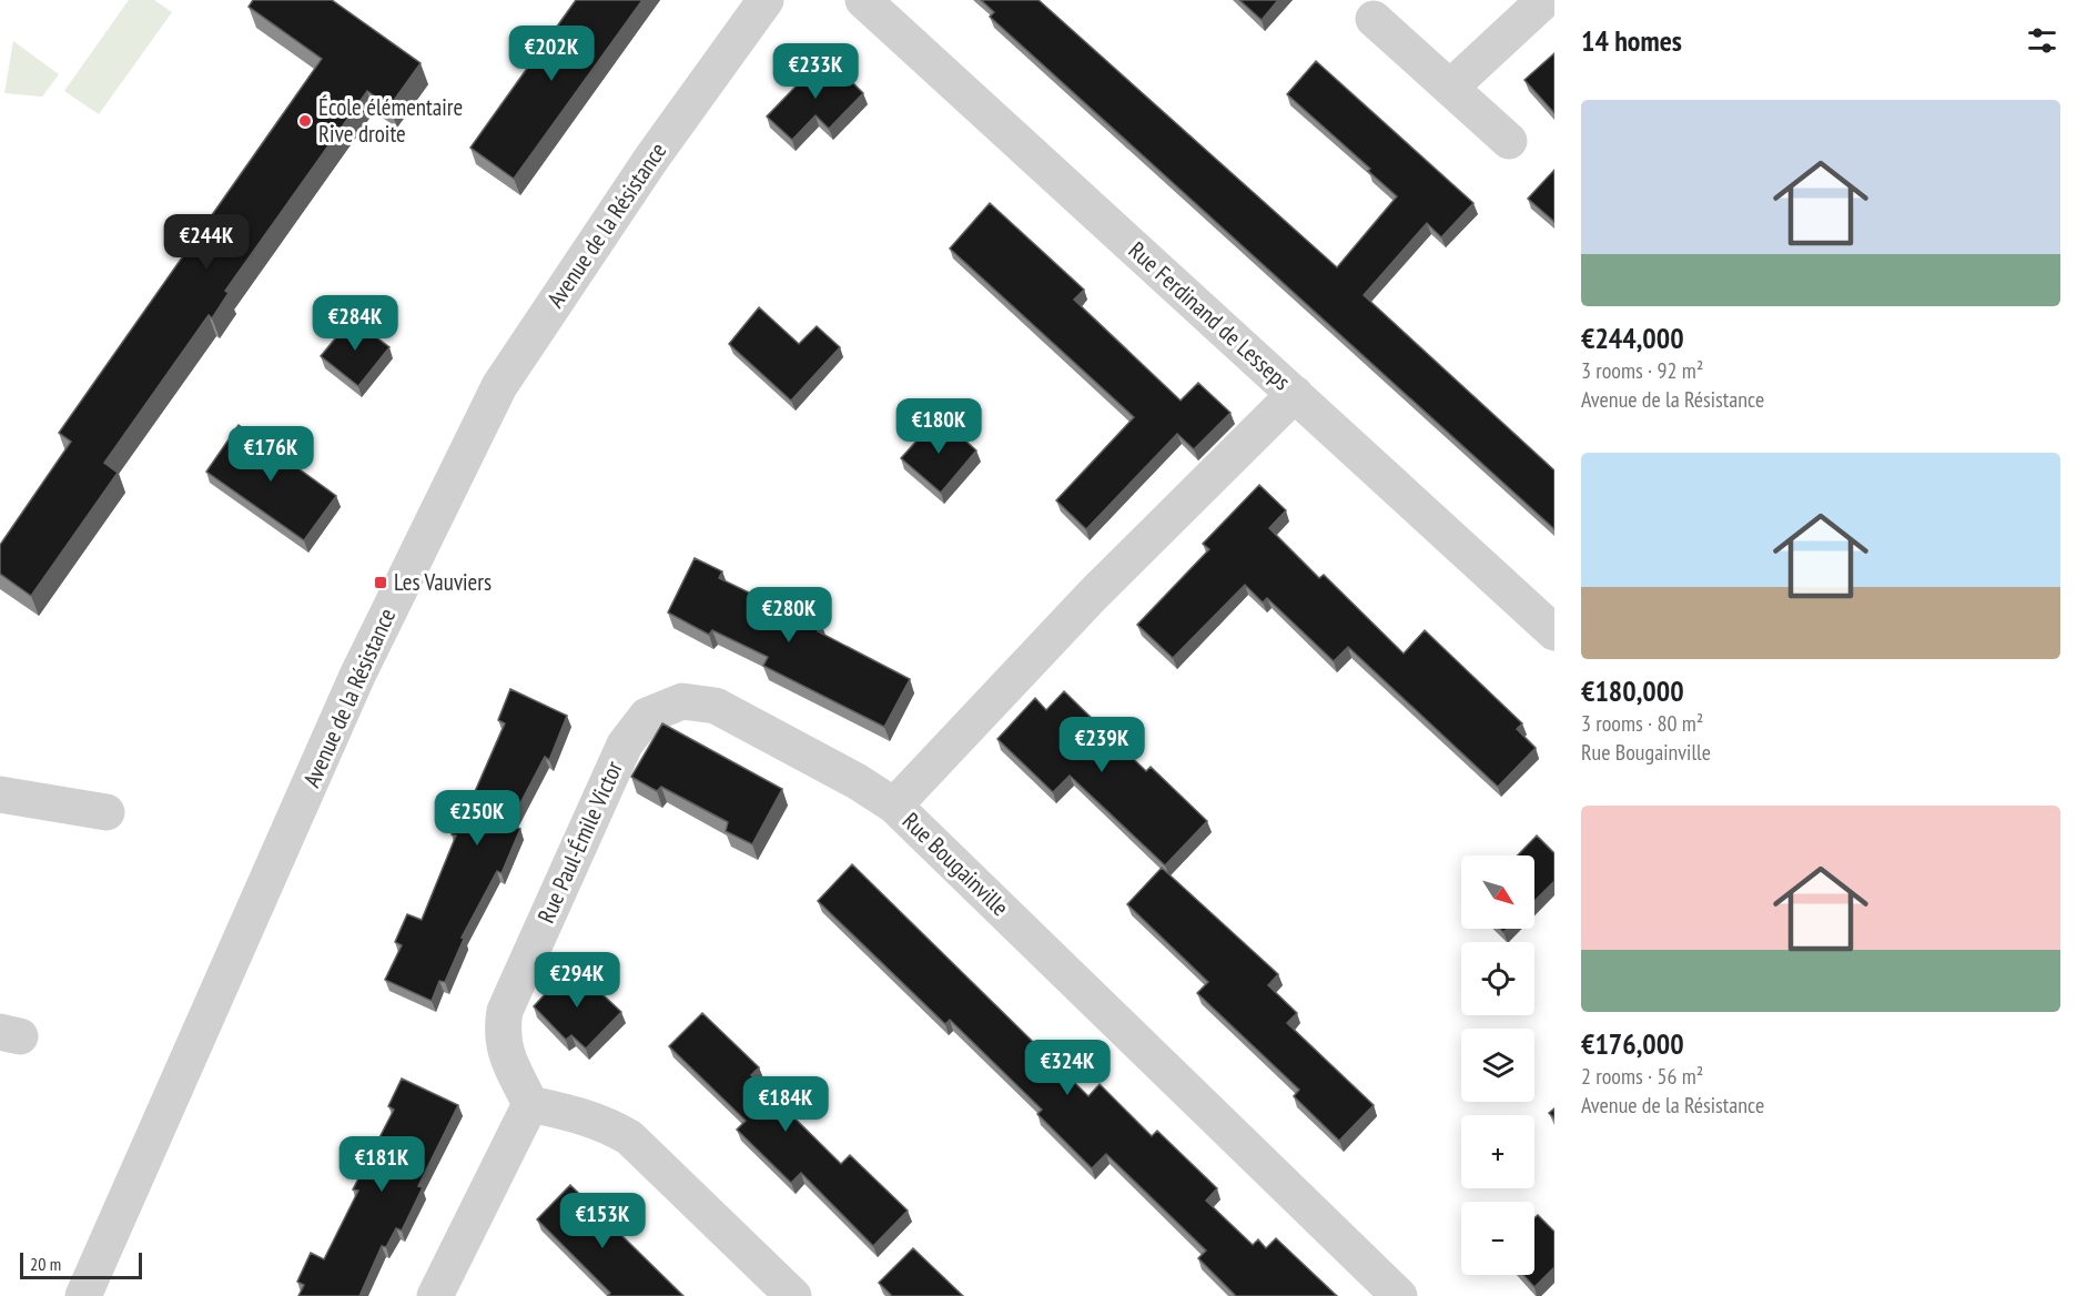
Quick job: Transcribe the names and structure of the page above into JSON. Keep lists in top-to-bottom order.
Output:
{
  "streets": {
    "street": [
      "Avenue de la Résistance",
      "Rue Ferdinand de Lesseps",
      "Rue Paul-Émile Victor",
      "Rue Bougainville"
    ]
  },
  "crossings": [
    ["Rue Ferdinand de Lesseps", "Rue Bougainville"],
    ["Rue Paul-Émile Victor", "Rue Bougainville"]
  ],
  "places": {
    "other": ["École élémentaire Rive droite"],
    "transit": ["Les Vauviers"]
  },
  "scale_bar": "20 m",
  "north": "bottom right",
  "page": {
    "heading": "14 homes",
    "price": [
      "€202K",
      "€233K",
      "€244K",
      "€284K",
      "€180K",
      "€176K",
      "€280K",
      "€239K",
      "€250K",
      "€294K",
      "€324K",
      "€184K",
      "€181K",
      "€153K"
    ],
    "list": [
      {
        "name": "€244,000",
        "note": "3 rooms · 92 m² · Avenue de la Résistance"
      },
      {
        "name": "€180,000",
        "note": "3 rooms · 80 m² · Rue Bougainville"
      },
      {
        "name": "€176,000",
        "note": "2 rooms · 56 m² · Avenue de la Résistance"
      }
    ],
    "map_buttons": ["+", "−"],
    "scale": "20 m"
  }
}
